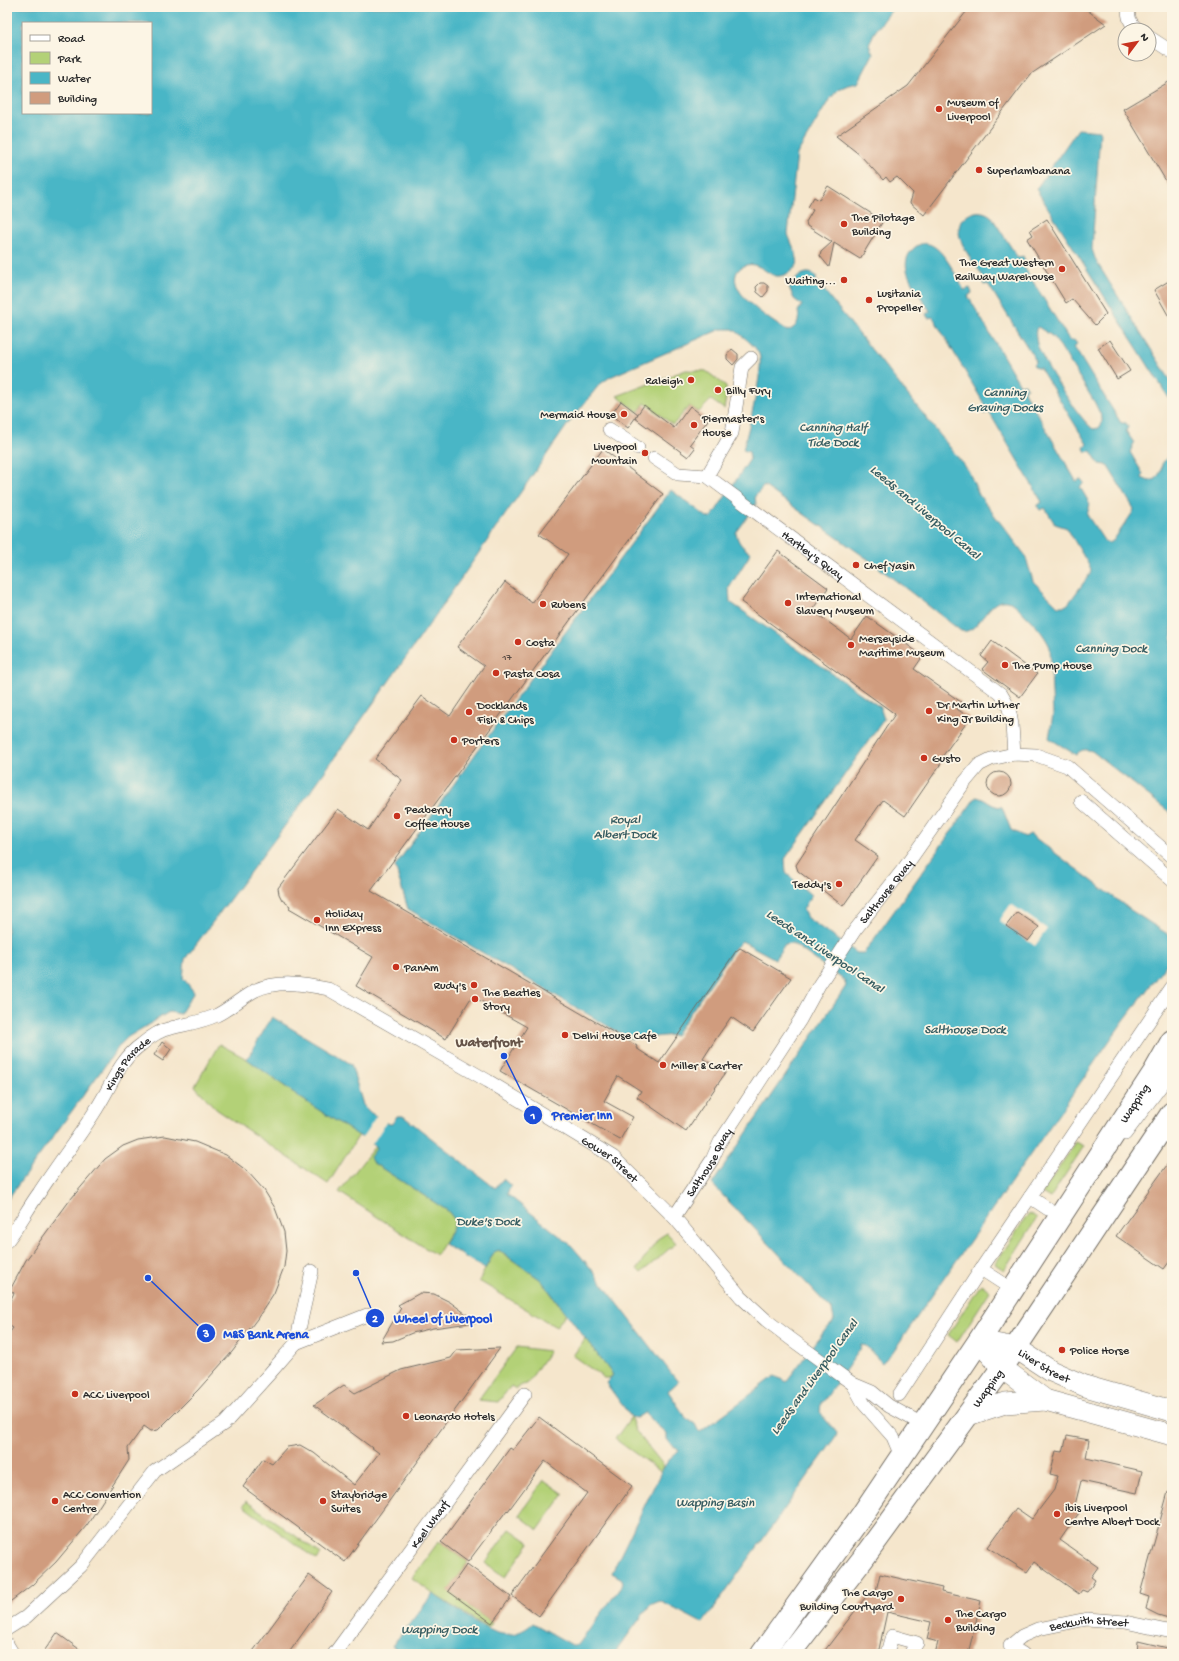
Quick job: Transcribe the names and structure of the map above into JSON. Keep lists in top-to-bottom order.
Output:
{
  "streets": {
    "highway": ["Wapping"],
    "main road": ["Liver Street"],
    "street": [
      "Hartley's Quay",
      "Salthouse Quay",
      "Kings Parade",
      "Gower Street",
      "Keel Wharf",
      "Beckwith Street"
    ]
  },
  "crossings": [
    ["Hartley's Quay", "Salthouse Quay"],
    ["Salthouse Quay", "Gower Street"],
    ["Kings Parade", "Gower Street"],
    ["Wapping", "Liver Street"]
  ],
  "districts": ["Waterfront"],
  "water": [
    "Canning Graving Docks",
    "Canning Half Tide Dock",
    "Leeds and Liverpool Canal",
    "Canning Dock",
    "Royal Albert Dock",
    "Salthouse Dock",
    "Duke's Dock",
    "Wapping Basin",
    "Wapping Dock"
  ],
  "places": [
    "Museum of Liverpool",
    "Superlambanana",
    "The Pilotage Building",
    "The Great Western Railway Warehouse",
    "Waiting...",
    "Lusitania Propeller",
    "Raleigh",
    "Billy Fury",
    "Mermaid House",
    "Piermaster's House",
    "Liverpool Mountain",
    "Chef Yasin",
    "International Slavery Museum",
    "Rubens",
    "Costa",
    "Merseyside Maritime Museum",
    "The Pump House",
    "Pasta Cosa",
    "Dr Martin Luther King Jr Building",
    "Docklands Fish & Chips",
    "Porters",
    "Gusto",
    "Peaberry Coffee House",
    "Teddy's",
    "Holiday Inn Express",
    "PanAm",
    "Rudy's",
    "The Beatles Story",
    "Delhi House Cafe",
    "Premier Inn",
    "Miller & Carter",
    "Wheel of Liverpool",
    "M&S Bank Arena",
    "Police Horse",
    "ACC Liverpool",
    "Leonardo Hotels",
    "ACC Convention Centre",
    "Staybridge Suites",
    "ibis Liverpool Centre Albert Dock",
    "The Cargo Building Courtyard",
    "The Cargo Building"
  ],
  "house_numbers": ["17"],
  "legend": [
    "Road",
    "Park",
    "Water",
    "Building"
  ],
  "north": "top right"
}
